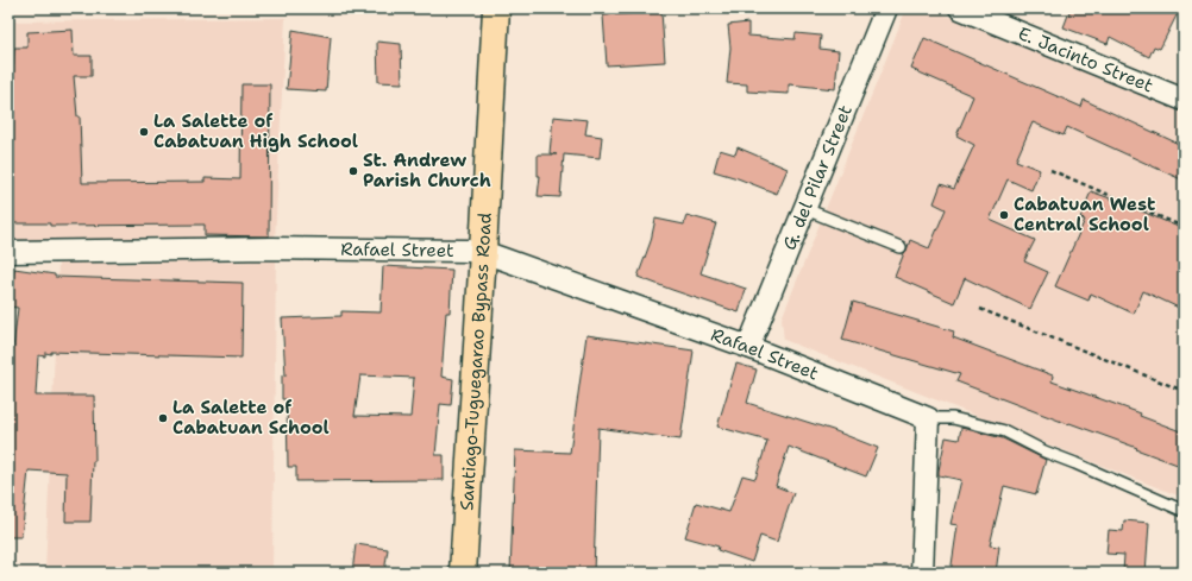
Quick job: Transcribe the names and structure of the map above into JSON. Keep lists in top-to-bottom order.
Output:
{
  "streets": {
    "highway": ["Santiago-Tuguegarao Bypass Road"],
    "street": ["E. Jacinto Street", "G. del Pilar Street", "Rafael Street"]
  },
  "crossings": [
    ["G. del Pilar Street", "Rafael Street"],
    ["Rafael Street", "Santiago-Tuguegarao Bypass Road"]
  ],
  "places": [
    "La Salette of Cabatuan High School",
    "St. Andrew Parish Church",
    "Cabatuan West Central School",
    "La Salette of Cabatuan School"
  ]
}
